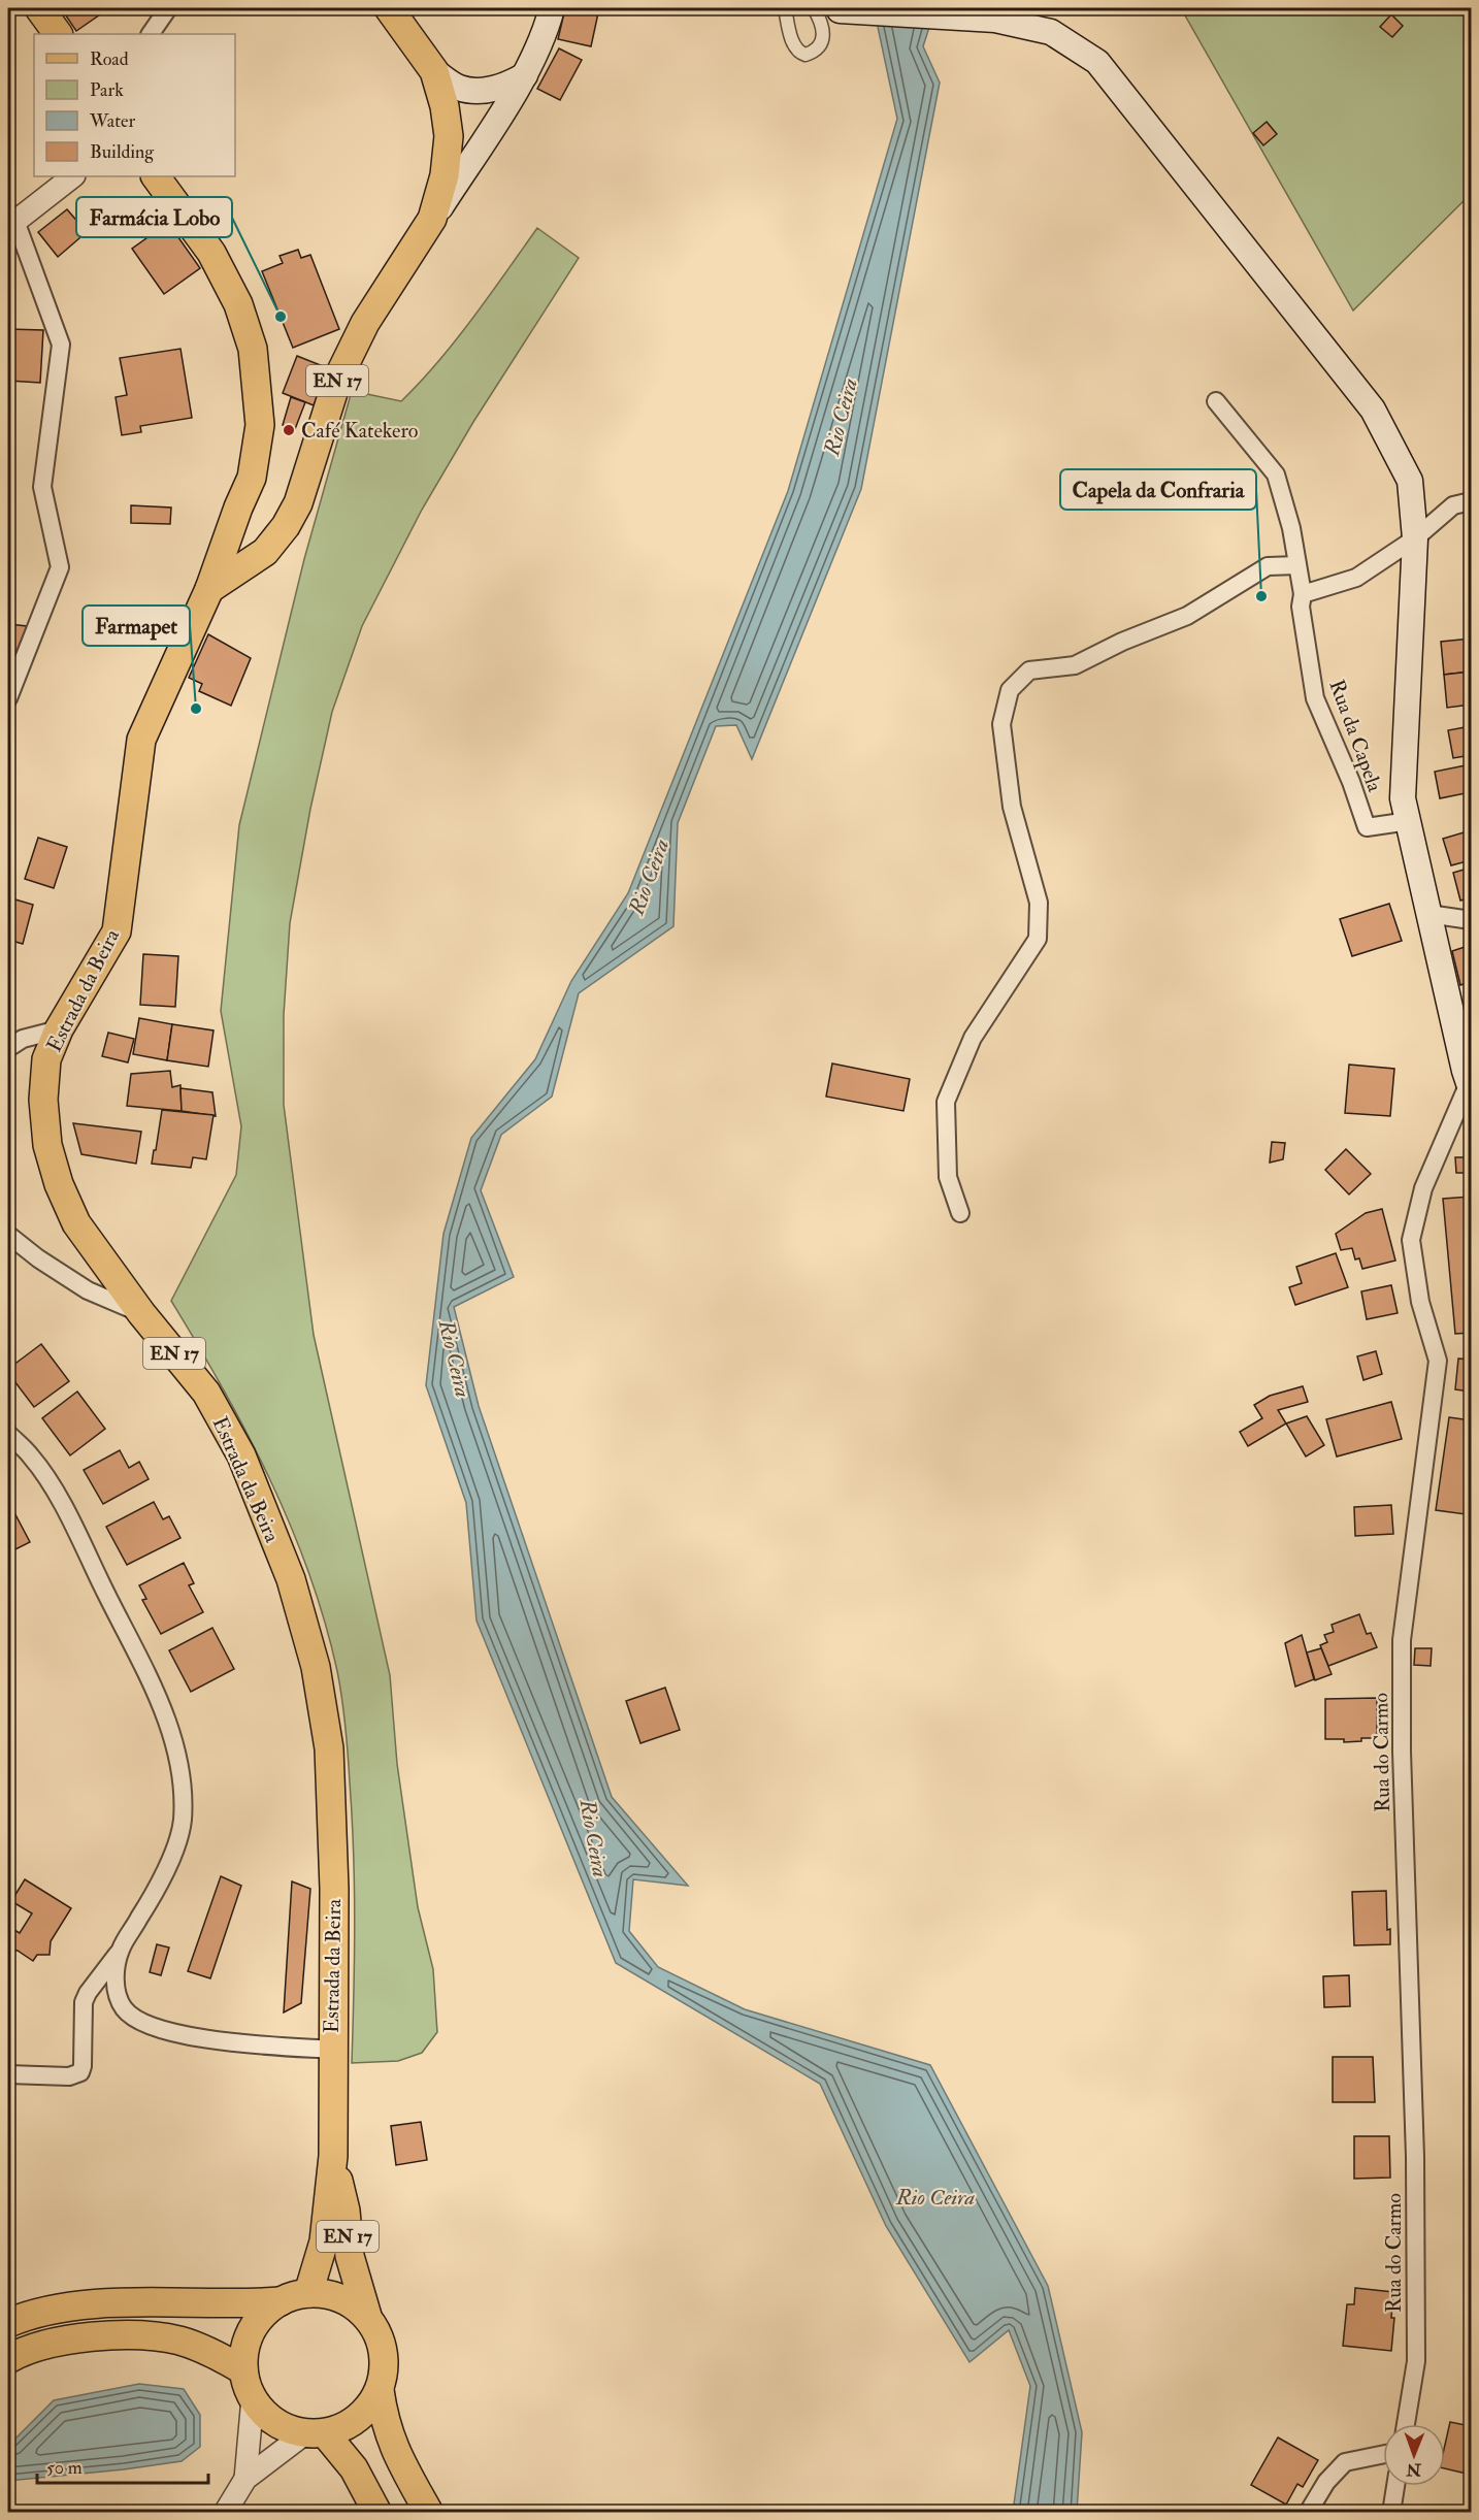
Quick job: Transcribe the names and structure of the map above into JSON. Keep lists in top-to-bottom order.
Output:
{
  "streets": {
    "main road": ["EN 17", "Estrada da Beira"],
    "street": ["Rua da Capela", "Rua do Carmo"]
  },
  "crossings": [
    ["EN 17", "Estrada da Beira"]
  ],
  "water": ["Rio Ceira"],
  "places": [
    "Farmácia Lobo",
    "Café Katekero",
    "Capela da Confraria",
    "Farmapet"
  ],
  "legend": [
    "Road",
    "Park",
    "Water",
    "Building"
  ],
  "scale_bar": "50 m",
  "north": "bottom"
}
